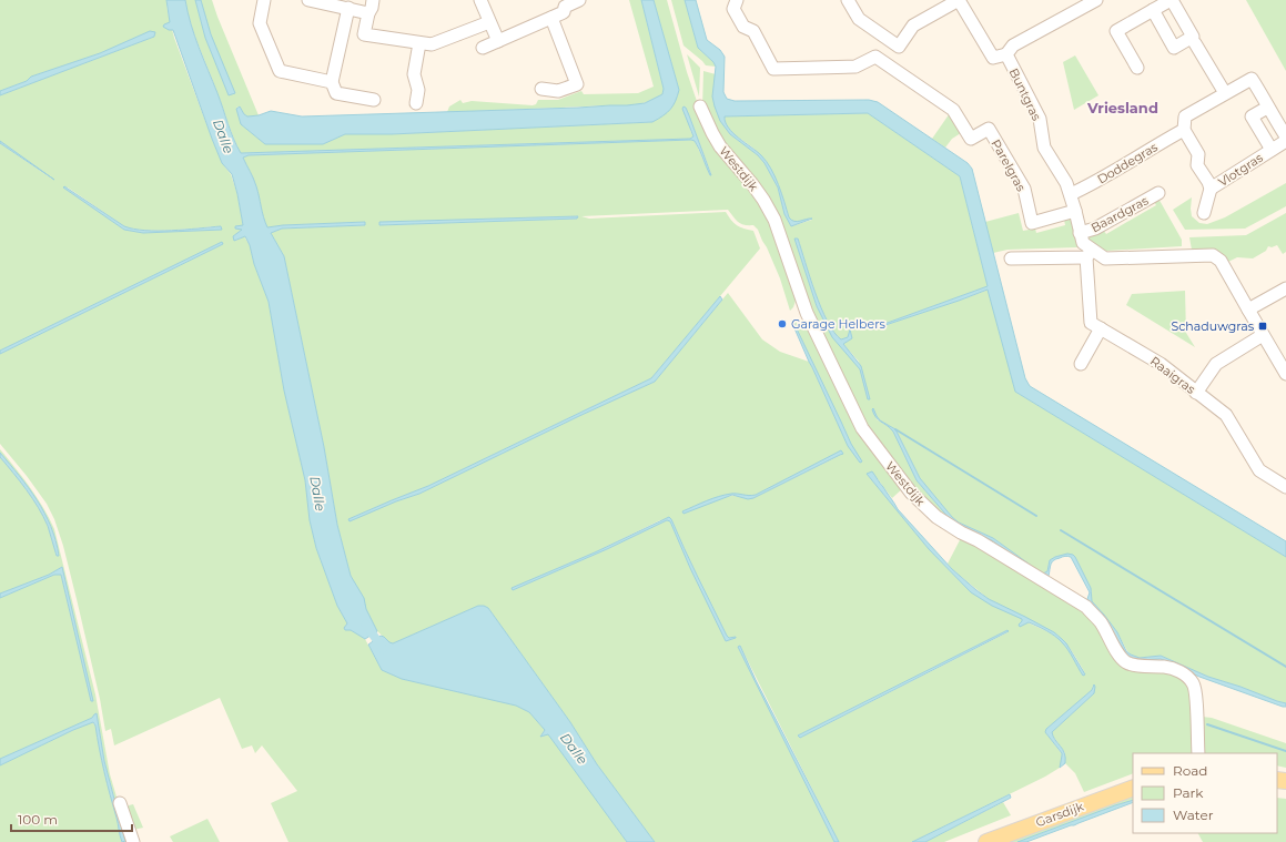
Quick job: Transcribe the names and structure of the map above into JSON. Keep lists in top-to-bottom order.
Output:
{
  "streets": {
    "main road": ["Garsdijk"],
    "street": [
      "Buntgras",
      "Doddegras",
      "Parelgras",
      "Westdijk",
      "Vlotgras",
      "Baardgras",
      "Raaigras"
    ]
  },
  "crossings": [
    ["Buntgras", "Doddegras"],
    ["Buntgras", "Parelgras"],
    ["Buntgras", "Baardgras"],
    ["Doddegras", "Vlotgras"]
  ],
  "districts": ["Vriesland"],
  "water": ["Dalle"],
  "places": {
    "other": ["Garage Helbers"],
    "transit": ["Schaduwgras"]
  },
  "legend": ["Road", "Park", "Water"],
  "scale_bar": "100 m"
}
